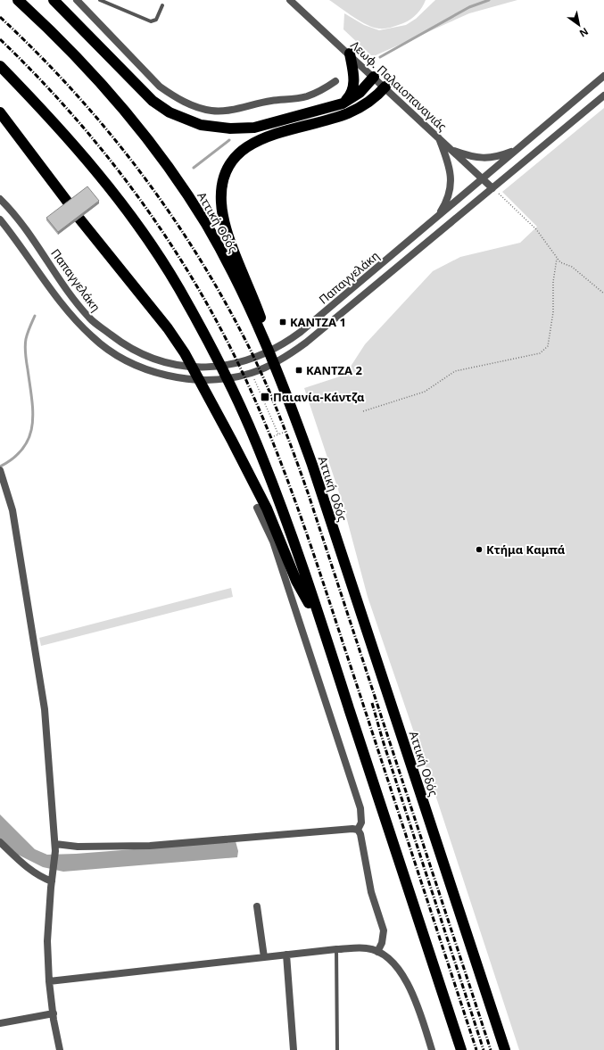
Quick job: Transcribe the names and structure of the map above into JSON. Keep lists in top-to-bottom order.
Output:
{
  "streets": {
    "highway": ["Αττική Οδός"],
    "street": ["Λεωφ. Παλαιοπαναγιάς", "Παπαγγελάκη"]
  },
  "crossings": [
    ["Λεωφ. Παλαιοπαναγιάς", "Παπαγγελάκη"]
  ],
  "places": {
    "transit": ["ΚΑΝΤΖΑ 1", "ΚΑΝΤΖΑ 2", "Παιανία-Κάντζα"],
    "other": ["Kτήμα Καμπά"]
  },
  "north": "bottom right"
}
